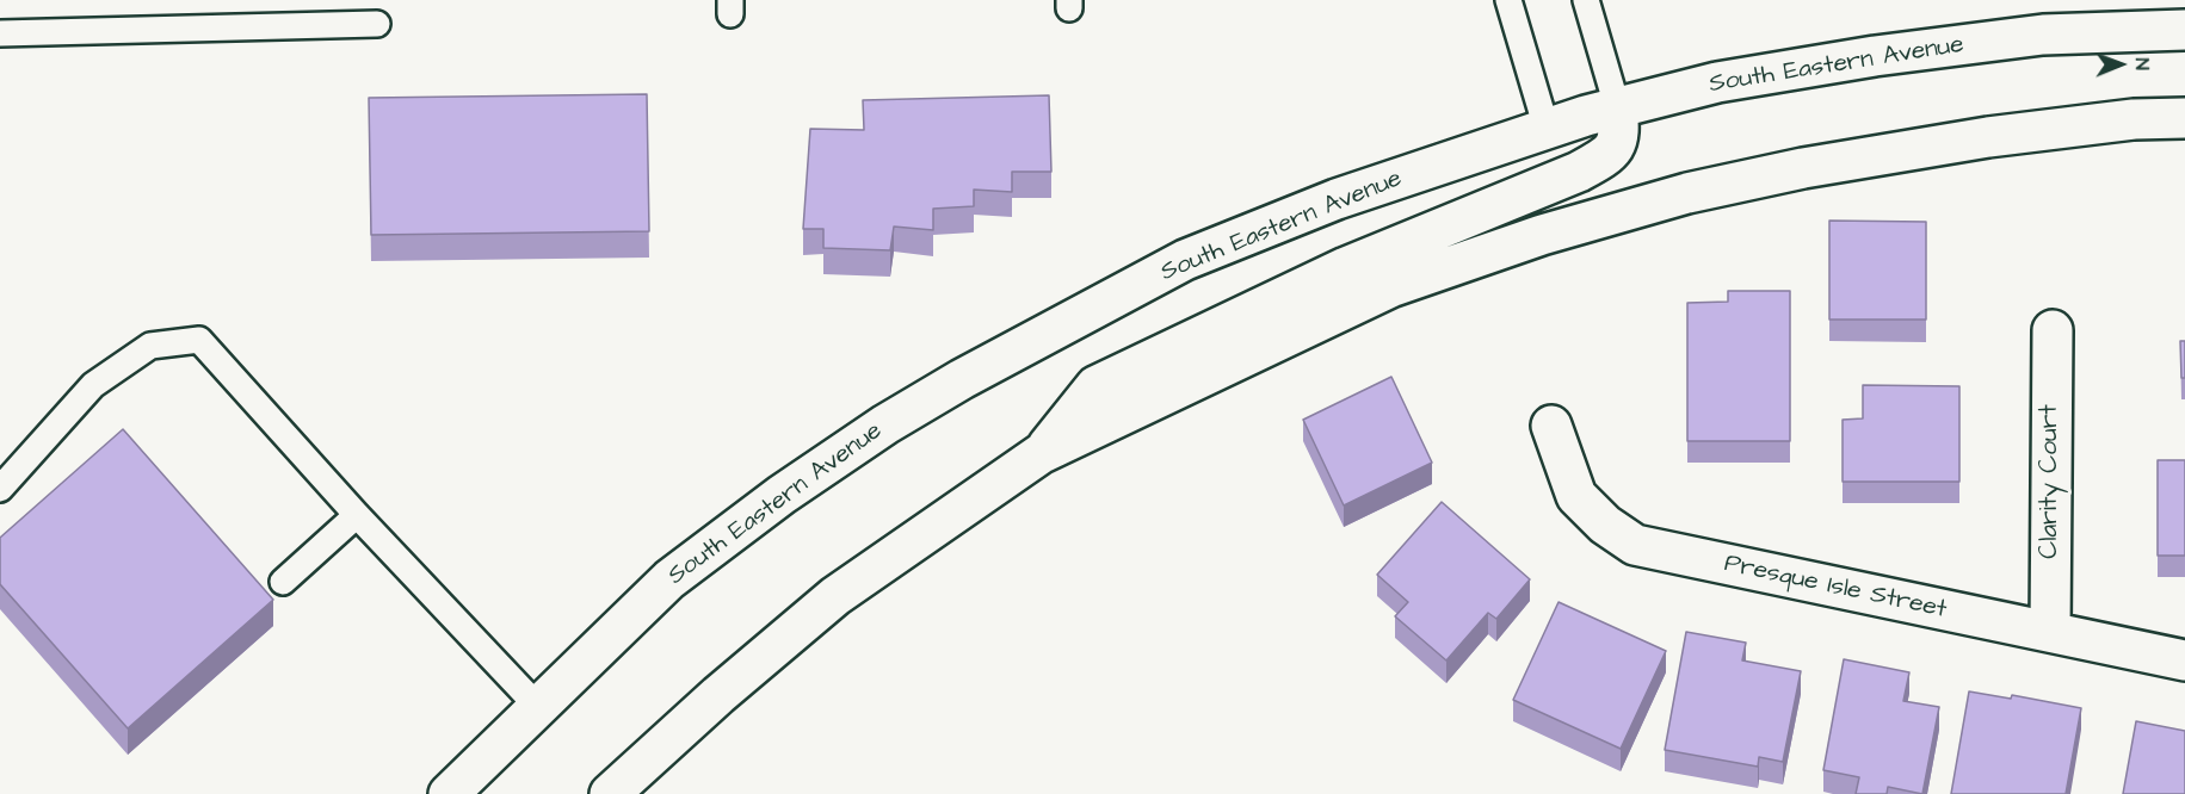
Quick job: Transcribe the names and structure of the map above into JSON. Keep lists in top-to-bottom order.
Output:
{
  "streets": {
    "main road": ["South Eastern Avenue", "Clarity Court", "Presque Isle Street"]
  },
  "crossings": [
    ["Clarity Court", "Presque Isle Street"]
  ],
  "north": "right"
}
